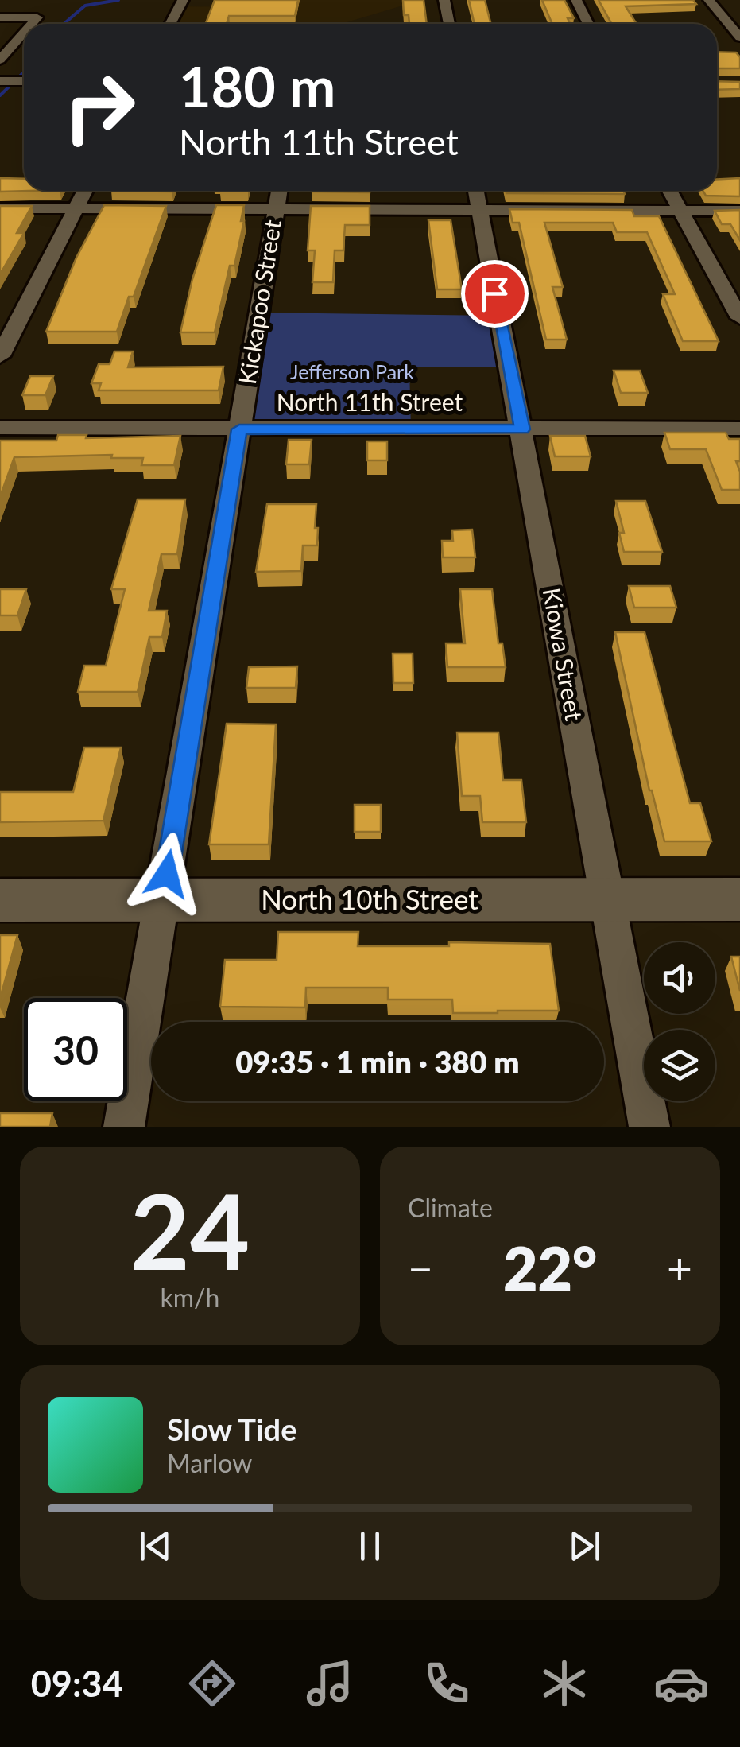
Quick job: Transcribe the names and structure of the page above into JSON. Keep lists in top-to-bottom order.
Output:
{
  "streets": {
    "street": [
      "Kickapoo Street",
      "North 11th Street",
      "Kiowa Street",
      "North 10th Street"
    ]
  },
  "crossings": [
    ["Kickapoo Street", "North 11th Street"],
    ["Kickapoo Street", "North 10th Street"],
    ["North 11th Street", "Kiowa Street"],
    ["Kiowa Street", "North 10th Street"]
  ],
  "parks": ["Jefferson Park"],
  "page": {
    "turn": ["180 m", "North 11th Street"],
    "limit": "30",
    "trip": "09:35 · 1 min · 380 m",
    "tile": [
      ["24", "km/h"],
      "Climate"
    ],
    "heat": ["−", "22°", "+"],
    "song": ["Slow Tide", "Marlow"],
    "tabs": "09:34"
  }
}
